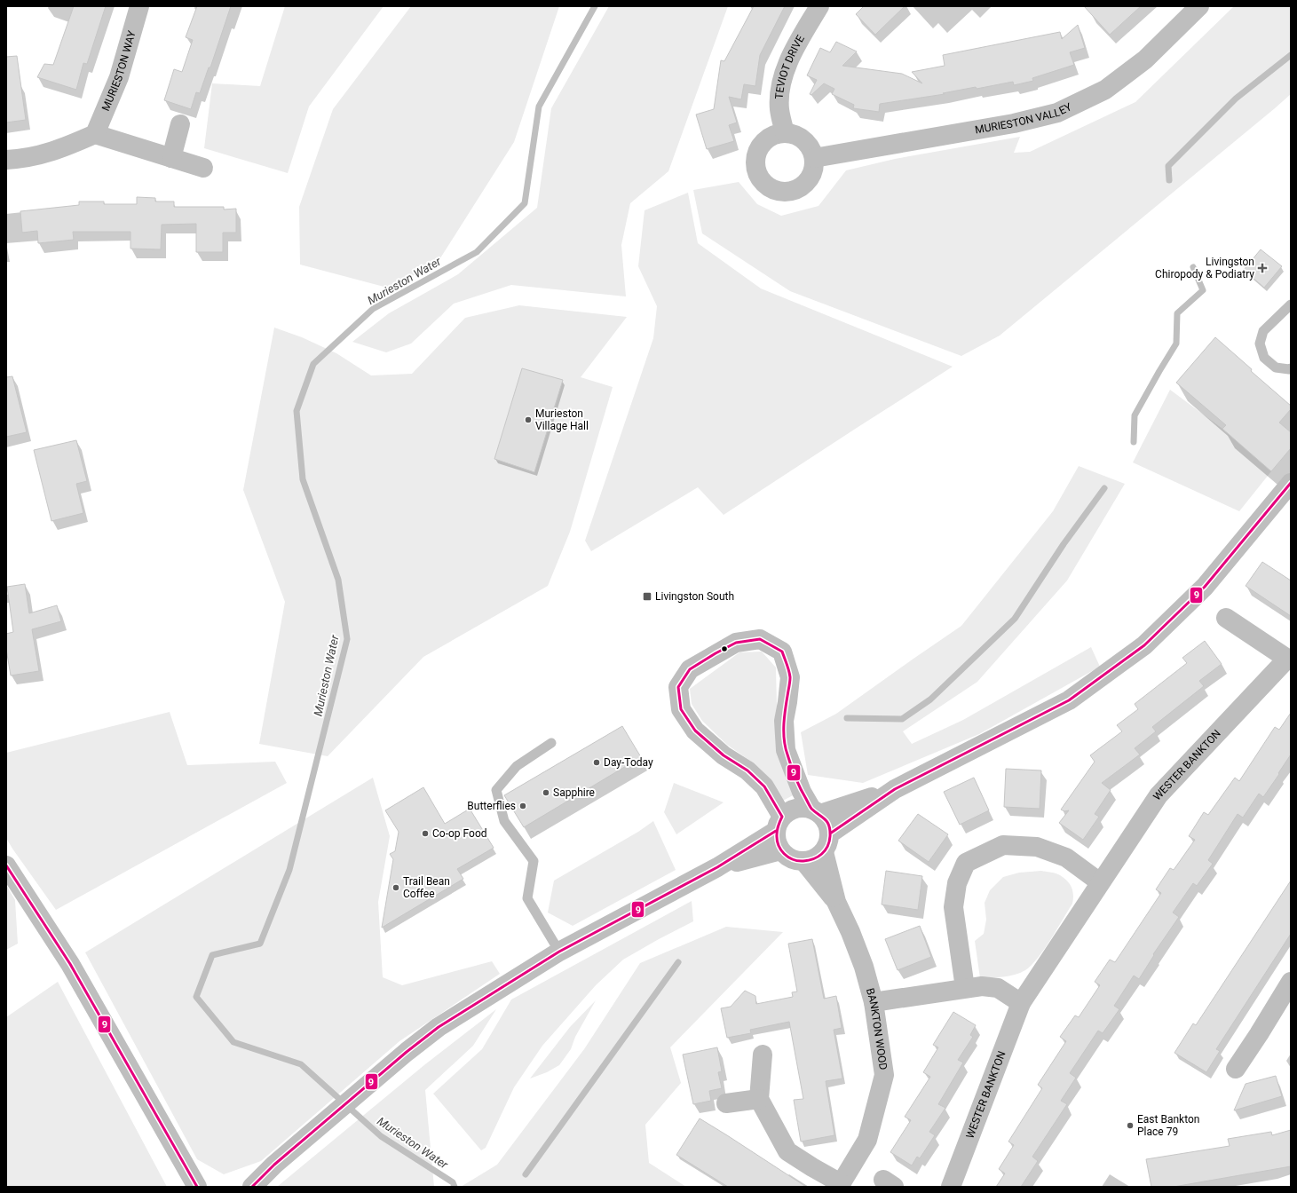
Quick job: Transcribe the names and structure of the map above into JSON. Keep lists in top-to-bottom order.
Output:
{
  "streets": {
    "street": [
      "TEVIOT DRIVE",
      "MURIESTON WAY",
      "MURIESTON VALLEY",
      "WESTER BANKTON",
      "BANKTON WOOD"
    ]
  },
  "crossings": [
    ["TEVIOT DRIVE", "MURIESTON VALLEY"]
  ],
  "water": ["Murieston Water"],
  "places": {
    "health": ["Livingston Chiropody & Podiatry"],
    "other": [
      "Murieston Village Hall",
      "Day-Today",
      "Sapphire",
      "Butterflies",
      "Co-op Food",
      "Trail Bean Coffee",
      "East Bankton Place 79"
    ],
    "transit": ["Livingston South"]
  },
  "lines": ["transit line 9"]
}
